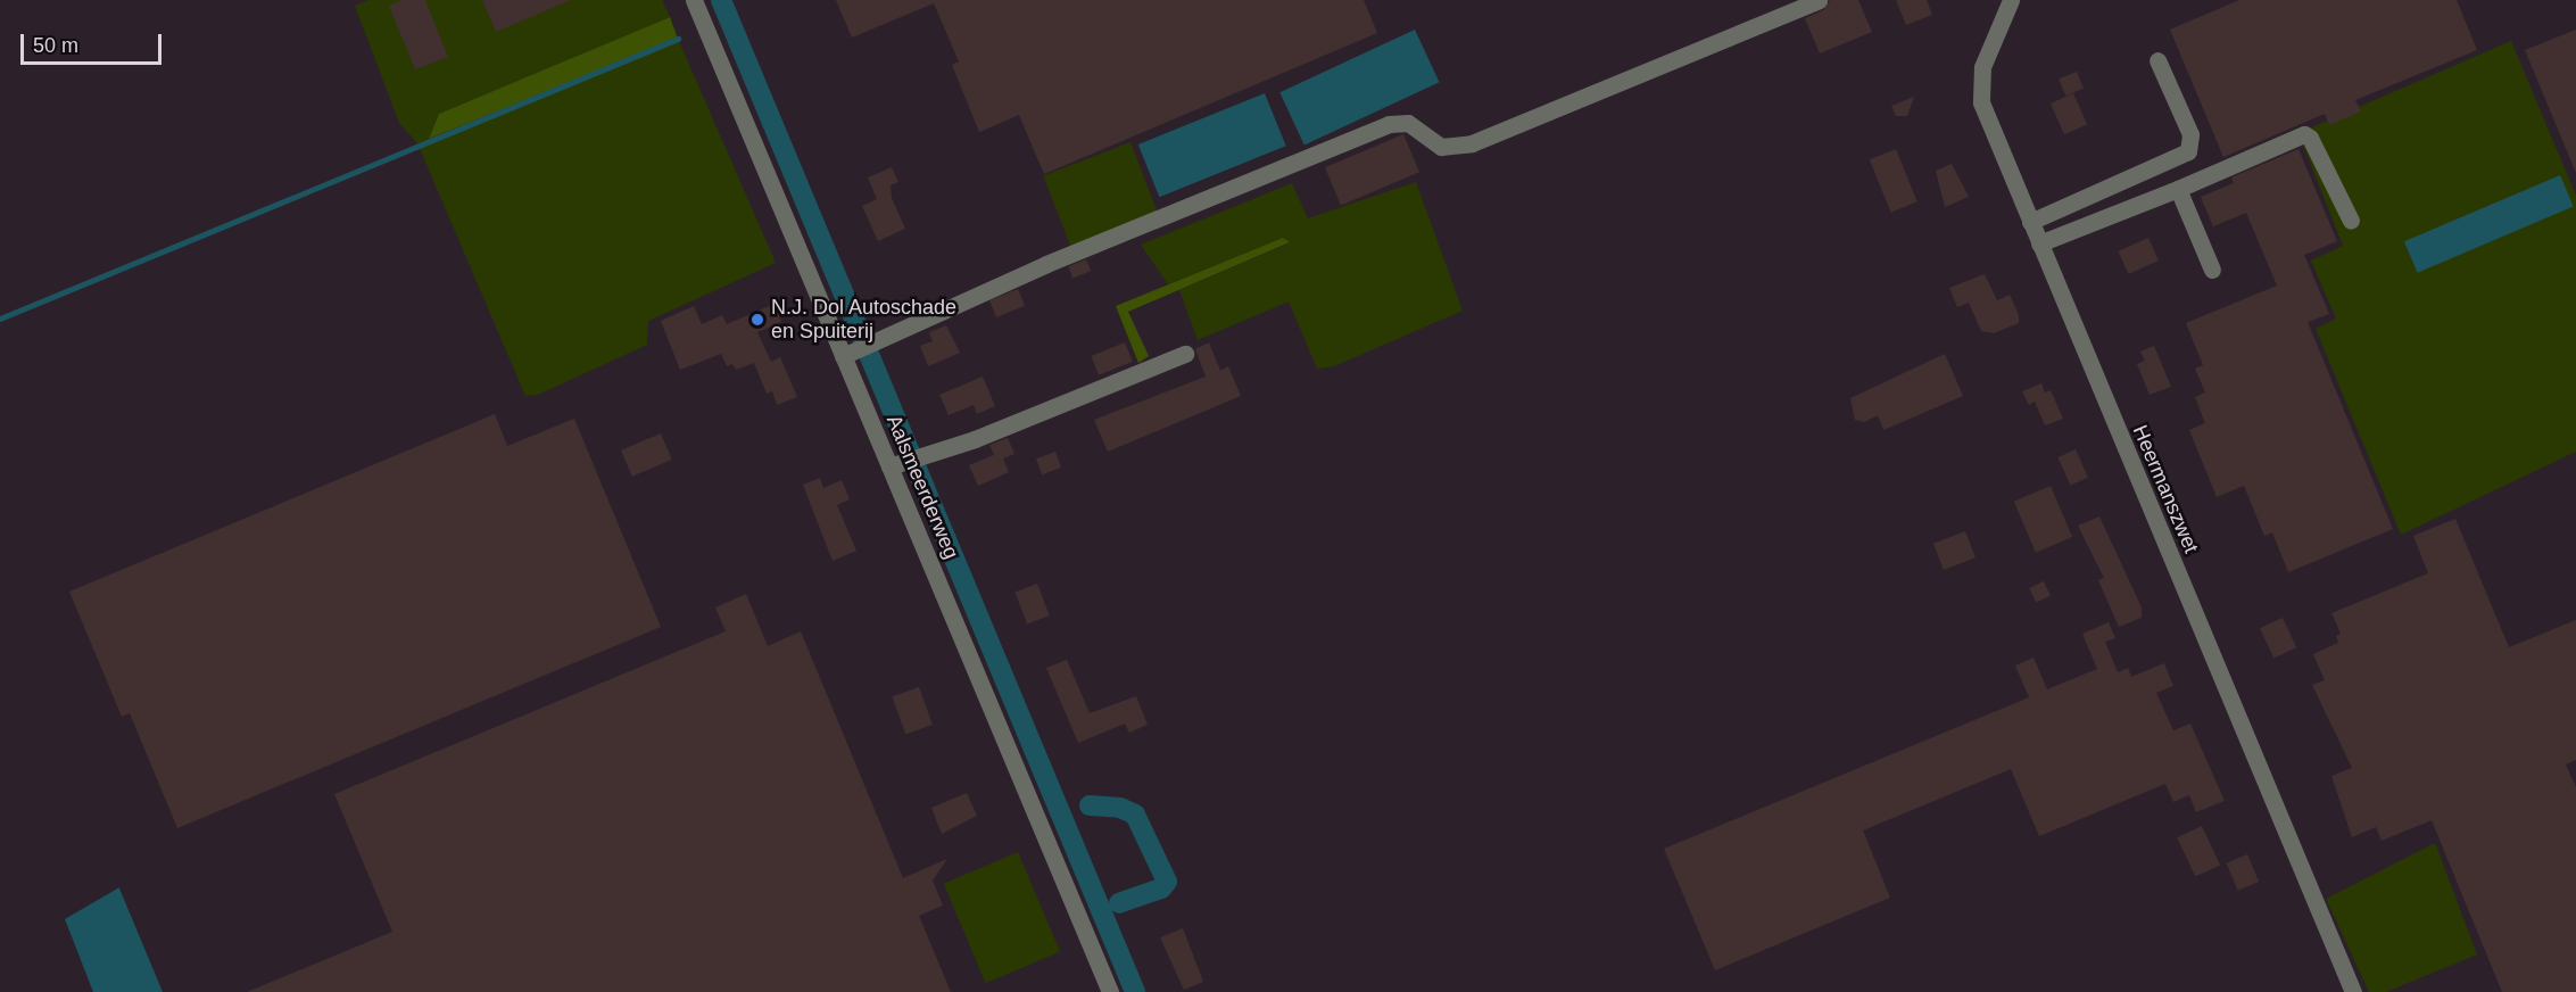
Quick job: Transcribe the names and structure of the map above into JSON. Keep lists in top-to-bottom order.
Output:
{
  "streets": {
    "street": ["Aalsmeerderweg", "Heermanszwet"]
  },
  "places": ["N.J. Dol Autoschade en Spuiterij"],
  "scale_bar": "50 m"
}
